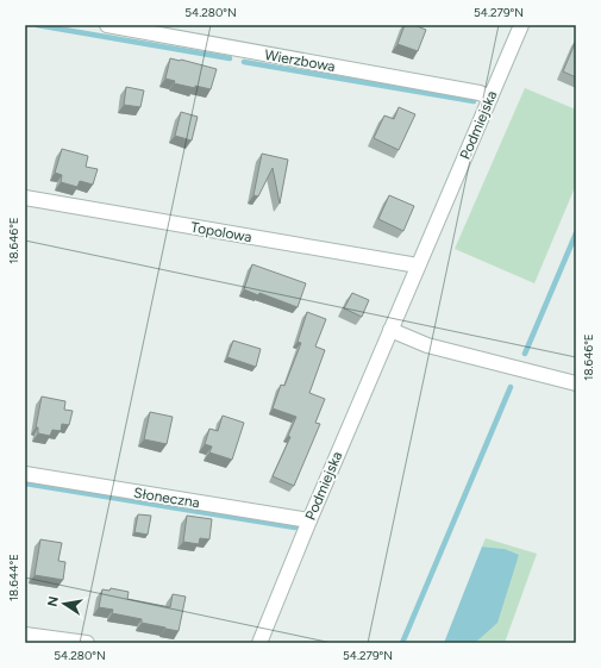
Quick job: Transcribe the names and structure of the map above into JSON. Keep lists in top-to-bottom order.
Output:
{
  "streets": {
    "street": [
      "Wierzbowa",
      "Podmiejska",
      "Topolowa",
      "Słoneczna"
    ]
  },
  "crossings": [
    ["Wierzbowa", "Podmiejska"],
    ["Podmiejska", "Topolowa"],
    ["Podmiejska", "Słoneczna"]
  ],
  "north": "left",
  "coordinates": [
    "54.280°N",
    "54.279°N",
    "18.646°E",
    "18.644°E"
  ]
}
